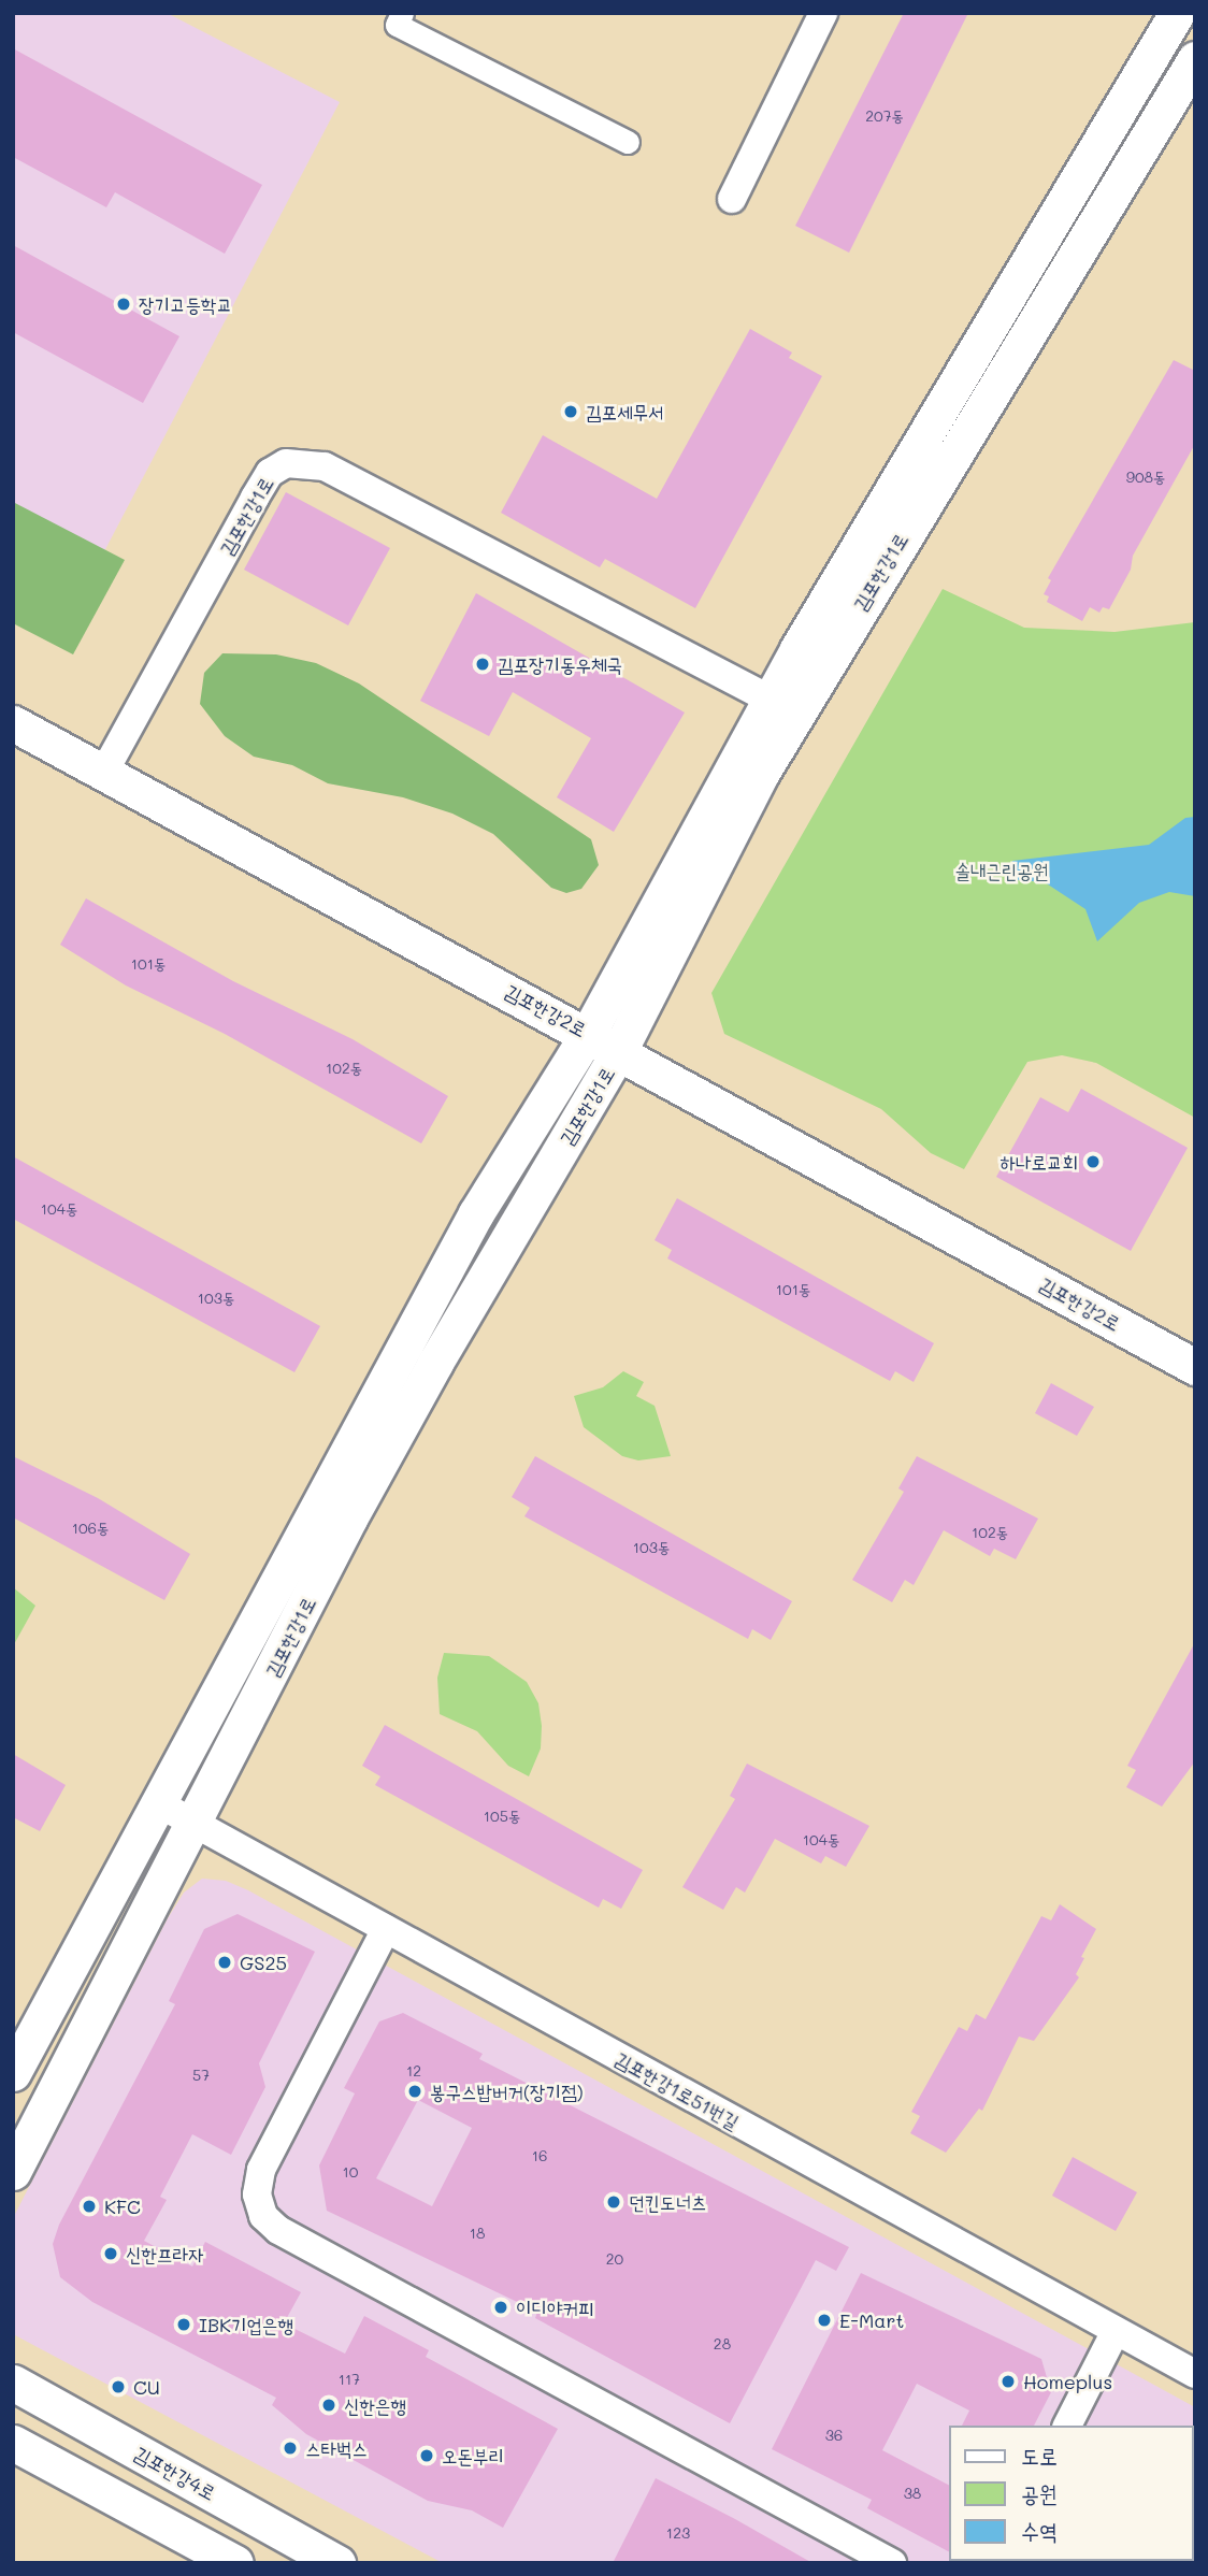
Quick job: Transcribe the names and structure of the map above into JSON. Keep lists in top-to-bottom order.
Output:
{
  "streets": {
    "street": [
      "김포한강1로",
      "김포한강2로",
      "김포한강1로51번길",
      "김포한강4로"
    ]
  },
  "crossings": [
    ["김포한강1로", "김포한강2로"],
    ["김포한강1로", "김포한강1로51번길"]
  ],
  "parks": ["솔내근린공원"],
  "places": [
    "장기고등학교",
    "김포세무서",
    "김포장기동우체국",
    "하나로교회",
    "GS25",
    "봉구스밥버거(장기점)",
    "던킨도너츠",
    "KFC",
    "신한프라자",
    "이디야커피",
    "E-Mart",
    "IBK기업은행",
    "Homeplus",
    "CU",
    "신한은행",
    "스타벅스",
    "오돈부리"
  ],
  "house_numbers": [
    "207동",
    "908동",
    "101동",
    "102동",
    "104동",
    "101동",
    "103동",
    "106동",
    "102동",
    "103동",
    "105동",
    "104동",
    "12",
    "57",
    "16",
    "10",
    "18",
    "20",
    "28",
    "117",
    "36",
    "38",
    "123"
  ],
  "legend": ["도로", "공원", "수역"]
}
